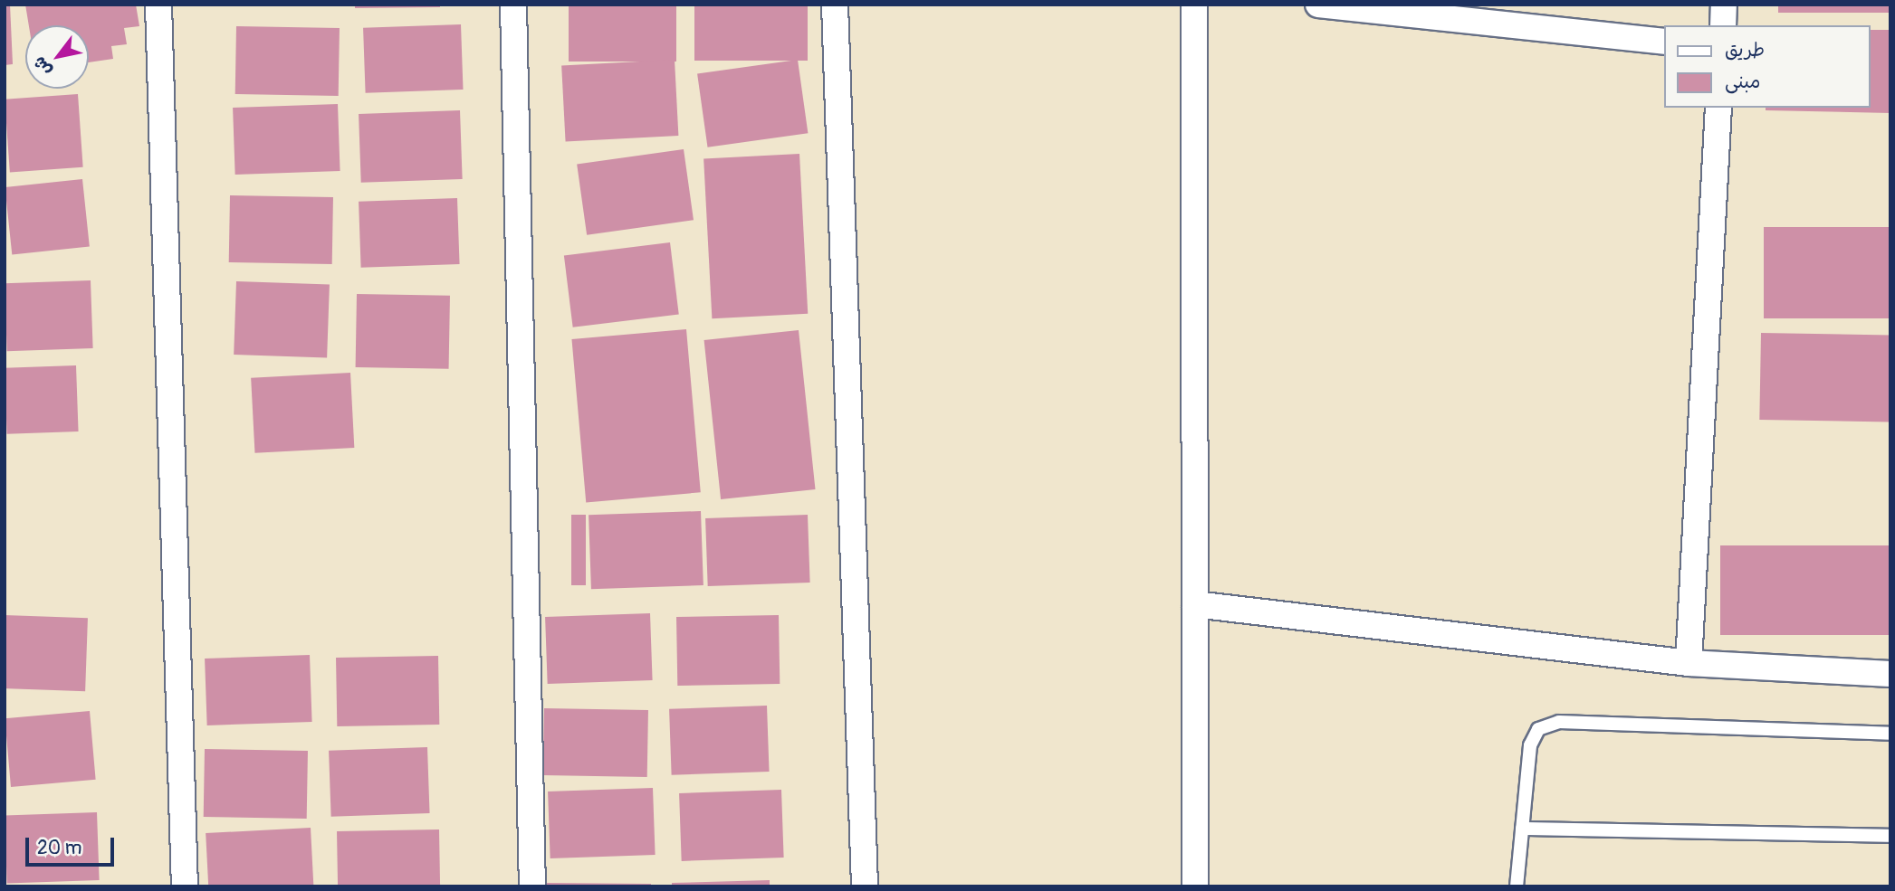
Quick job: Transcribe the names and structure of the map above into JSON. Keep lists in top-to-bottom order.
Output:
{
  "legend": ["طريق", "مبنى"],
  "scale_bar": "20 m",
  "north": "bottom left"
}
